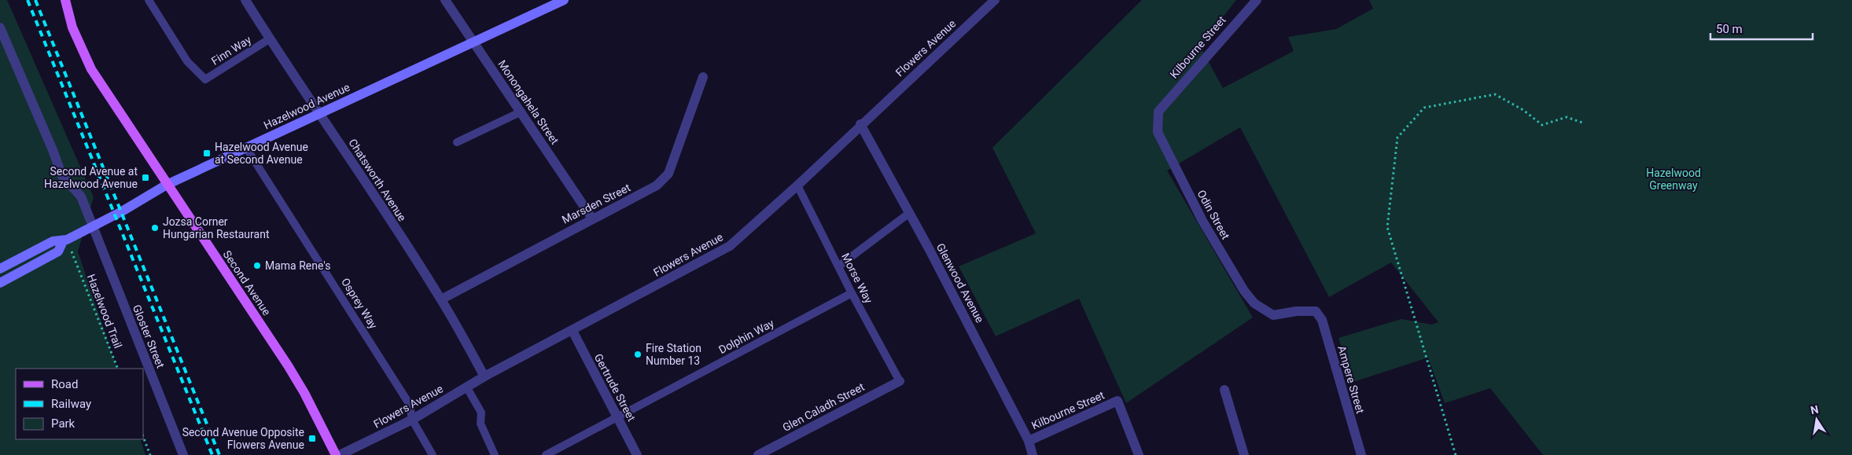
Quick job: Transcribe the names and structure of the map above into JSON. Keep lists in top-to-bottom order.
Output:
{
  "streets": {
    "main road": ["Hazelwood Avenue", "Second Avenue"],
    "street": [
      "Kilbourne Street",
      "Flowers Avenue",
      "Monongahela Street",
      "Chatsworth Avenue",
      "Marsden Street",
      "Odin Street",
      "Glenwood Avenue",
      "Gloster Street",
      "Ampere Street",
      "Gertrude Street",
      "Glen Caladh Street"
    ],
    "lane": [
      "Finn Way",
      "Morse Way",
      "Osprey Way",
      "Dolphin Way"
    ],
    "path": ["Hazelwood Trail"]
  },
  "crossings": [
    ["Kilbourne Street", "Odin Street"],
    ["Kilbourne Street", "Glenwood Avenue"],
    ["Flowers Avenue", "Chatsworth Avenue"],
    ["Flowers Avenue", "Morse Way"],
    ["Flowers Avenue", "Glenwood Avenue"],
    ["Flowers Avenue", "Osprey Way"],
    ["Flowers Avenue", "Gertrude Street"],
    ["Finn Way", "Chatsworth Avenue"],
    ["Monongahela Street", "Hazelwood Avenue"],
    ["Monongahela Street", "Marsden Street"],
    ["Hazelwood Avenue", "Chatsworth Avenue"],
    ["Hazelwood Avenue", "Second Avenue"],
    ["Hazelwood Avenue", "Osprey Way"],
    ["Hazelwood Avenue", "Gloster Street"],
    ["Chatsworth Avenue", "Marsden Street"],
    ["Odin Street", "Ampere Street"],
    ["Morse Way", "Dolphin Way"],
    ["Morse Way", "Glen Caladh Street"],
    ["Dolphin Way", "Gertrude Street"]
  ],
  "parks": ["Hazelwood Greenway"],
  "places": {
    "transit": ["Hazelwood Avenue at Second Avenue", "Second Avenue at Hazelwood Avenue", "Second Avenue Opposite Flowers Avenue"],
    "other": ["Jozsa Corner Hungarian Restaurant", "Mama Rene's", "Fire Station Number 13"]
  },
  "legend": ["Road", "Railway", "Park"],
  "scale_bar": "50 m",
  "north": "top"
}
